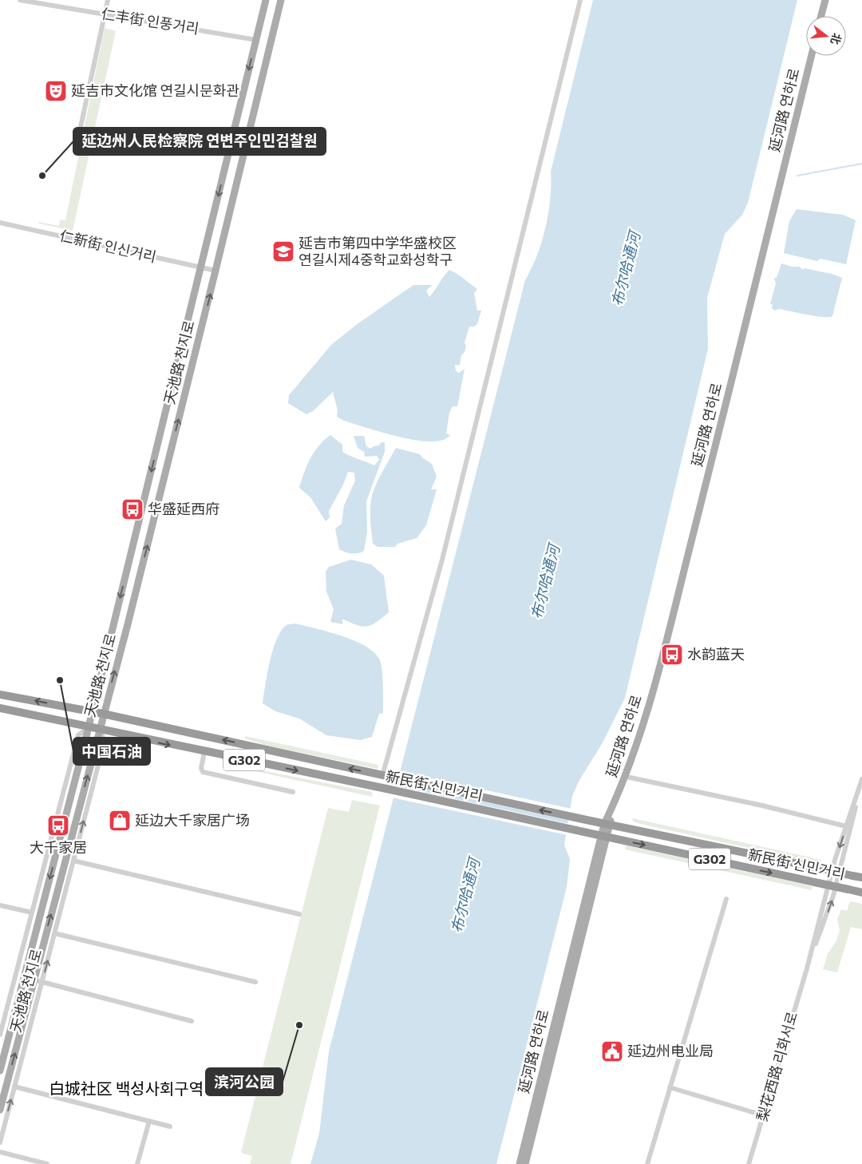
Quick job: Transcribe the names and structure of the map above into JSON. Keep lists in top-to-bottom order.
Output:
{
  "streets": {
    "highway": ["G302", "新民街 신민거리"],
    "main road": ["延河路 연하로", "天池路 천지로"],
    "street": ["仁丰街 인풍거리", "仁新街 인신거리", "梨花西路 리화서로"]
  },
  "crossings": [
    ["仁丰街 인풍거리", "天池路 천지로"],
    ["延河路 연하로", "新民街 신민거리"],
    ["仁新街 인신거리", "天池路 천지로"],
    ["天池路 천지로", "新民街 신민거리"]
  ],
  "districts": ["白城社区 백성사회구역"],
  "water": ["布尔哈通河"],
  "places": {
    "theatre": ["延吉市文化馆 연길시문화관"],
    "other": ["延边州人民检察院 연변주인민검찰원", "中国石油", "滨河公园"],
    "school or university": ["延吉市第四中学华盛校区 연길시제4중학교화성학구"],
    "bus stop": ["华盛延西府", "水韵蓝天", "大千家居"],
    "shop": ["延边大千家居广场"],
    "public building": ["延边州电业局"]
  },
  "north": "right"
}
